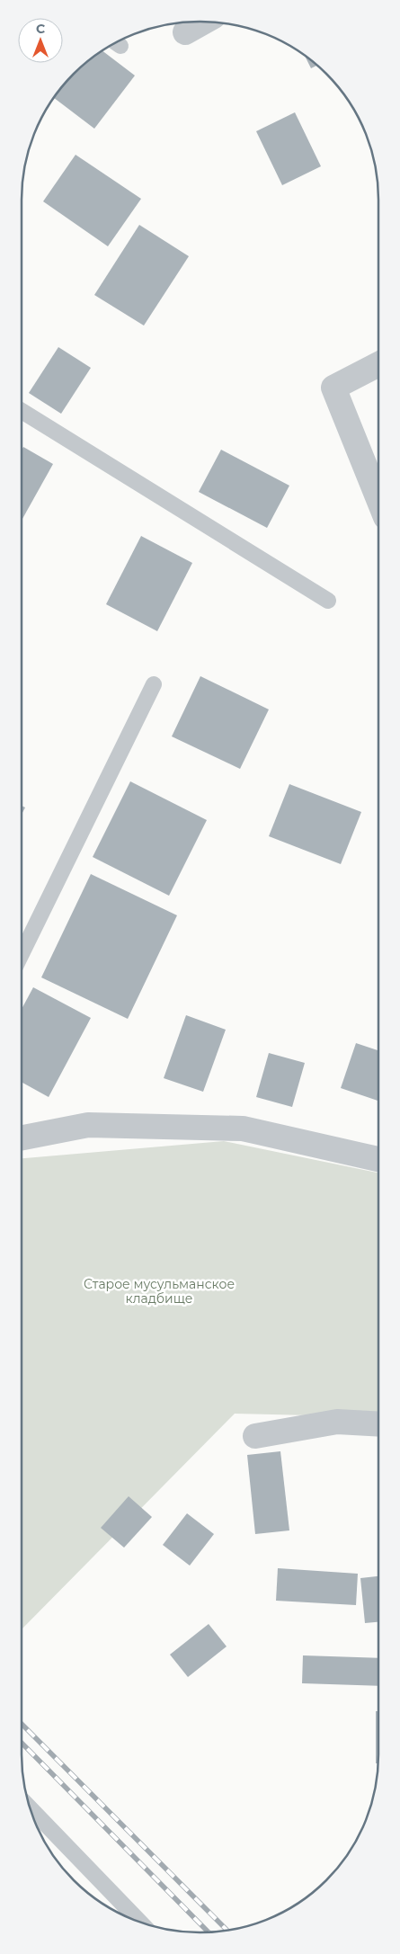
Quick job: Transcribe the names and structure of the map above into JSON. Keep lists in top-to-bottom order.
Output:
{
  "parks": ["Старое мусульманское кладбище"],
  "north": "top"
}
